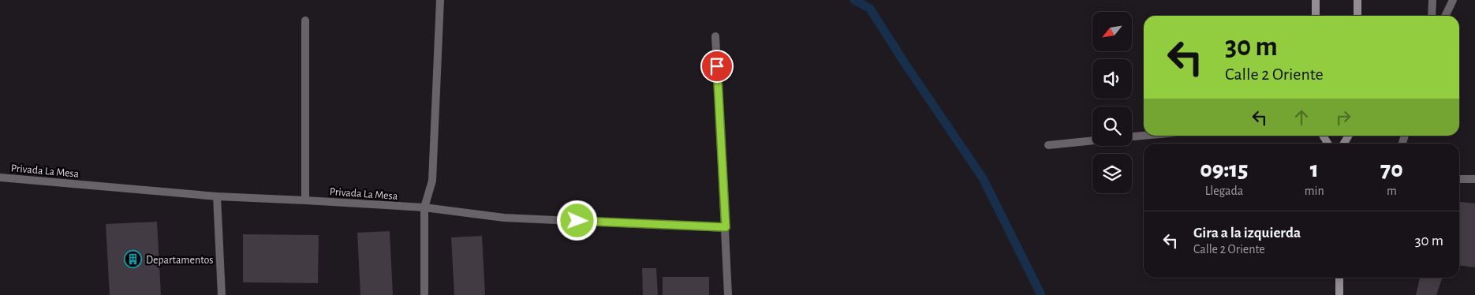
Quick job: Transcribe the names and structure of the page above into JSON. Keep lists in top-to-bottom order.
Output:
{
  "streets": {
    "street": ["Privada La Mesa"]
  },
  "places": {
    "building": ["Departamentos"]
  },
  "north": "bottom left",
  "page": {
    "turn": ["30 m", "Calle 2 Oriente"],
    "eta": [
      "09:15",
      "Llegada",
      "1",
      "min",
      "70",
      "m"
    ],
    "list": [
      {
        "name": "Gira a la izquierda",
        "note": "Calle 2 Oriente",
        "value": "30 m"
      }
    ]
  }
}
